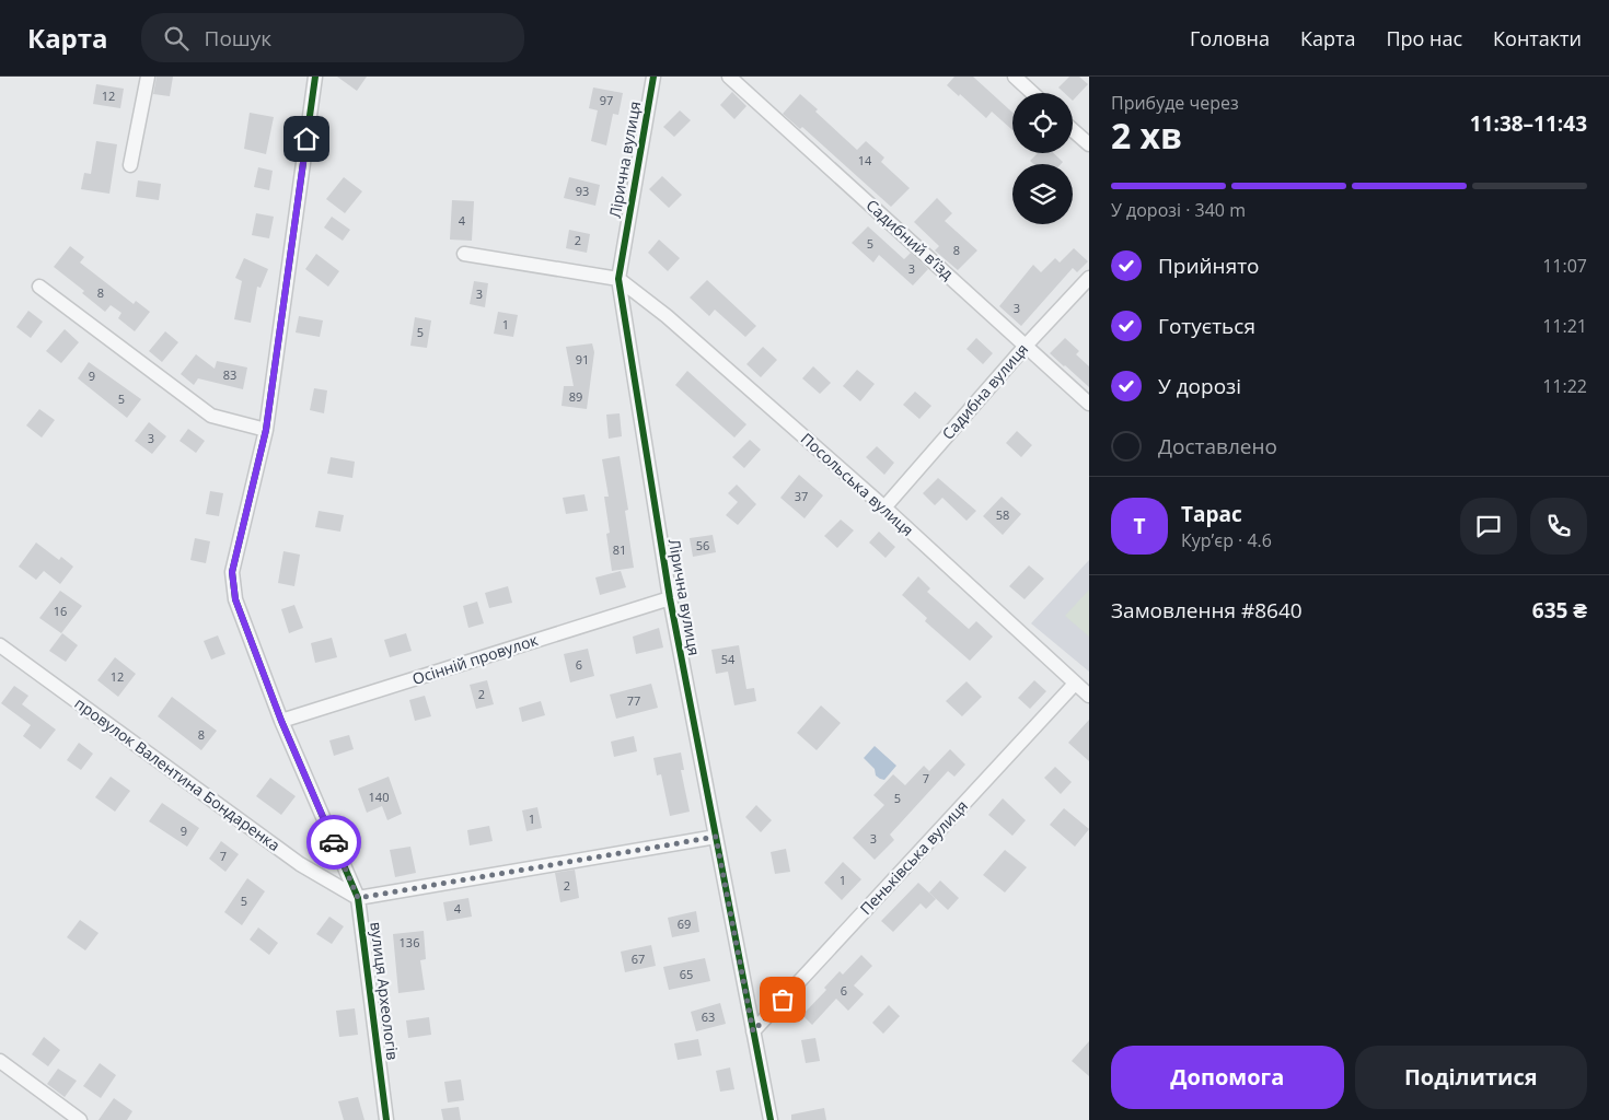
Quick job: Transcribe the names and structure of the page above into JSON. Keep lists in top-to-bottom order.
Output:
{
  "streets": {
    "street": [
      "Лірична вулиця",
      "Садибний в’їзд",
      "Садибна вулиця",
      "Посольська вулиця",
      "Осінній провулок",
      "провулок Валентина Бондаренка",
      "Пеньківська вулиця",
      "вулиця Археологів"
    ]
  },
  "crossings": [
    ["Лірична вулиця", "Посольська вулиця"],
    ["Лірична вулиця", "Осінній провулок"],
    ["Лірична вулиця", "Пеньківська вулиця"],
    ["Садибний в’їзд", "Садибна вулиця"],
    ["Садибна вулиця", "Посольська вулиця"],
    ["Посольська вулиця", "Пеньківська вулиця"],
    ["Осінній провулок", "вулиця Археологів"],
    ["провулок Валентина Бондаренка", "вулиця Археологів"]
  ],
  "house_numbers": [
    "12",
    "97",
    "14",
    "93",
    "4",
    "2",
    "5",
    "8",
    "3",
    "8",
    "3",
    "3",
    "1",
    "5",
    "91",
    "83",
    "9",
    "89",
    "5",
    "3",
    "37",
    "58",
    "56",
    "81",
    "16",
    "54",
    "6",
    "12",
    "2",
    "77",
    "8",
    "7",
    "140",
    "5",
    "1",
    "9",
    "3",
    "7",
    "1",
    "2",
    "5",
    "4",
    "69",
    "136",
    "67",
    "65",
    "6",
    "63"
  ],
  "page": {
    "header": "Карта",
    "search": "Пошук",
    "nav": [
      "Головна",
      "Карта",
      "Про нас",
      "Контакти"
    ],
    "heading": ["2 хв", "Прибуде через", "11:38–11:43"],
    "panel": [
      "Тарас",
      "Кур’єр · 4.6",
      "Замовлення #8640",
      "635 ₴"
    ],
    "bar": "У дорозі · 340 m",
    "list": [
      ["Прийнято", "11:07"],
      ["Готується", "11:21"],
      ["У дорозі", "11:22"],
      "Доставлено"
    ],
    "round": "Т",
    "buttons": ["Допомога", "Поділитися"]
  }
}
